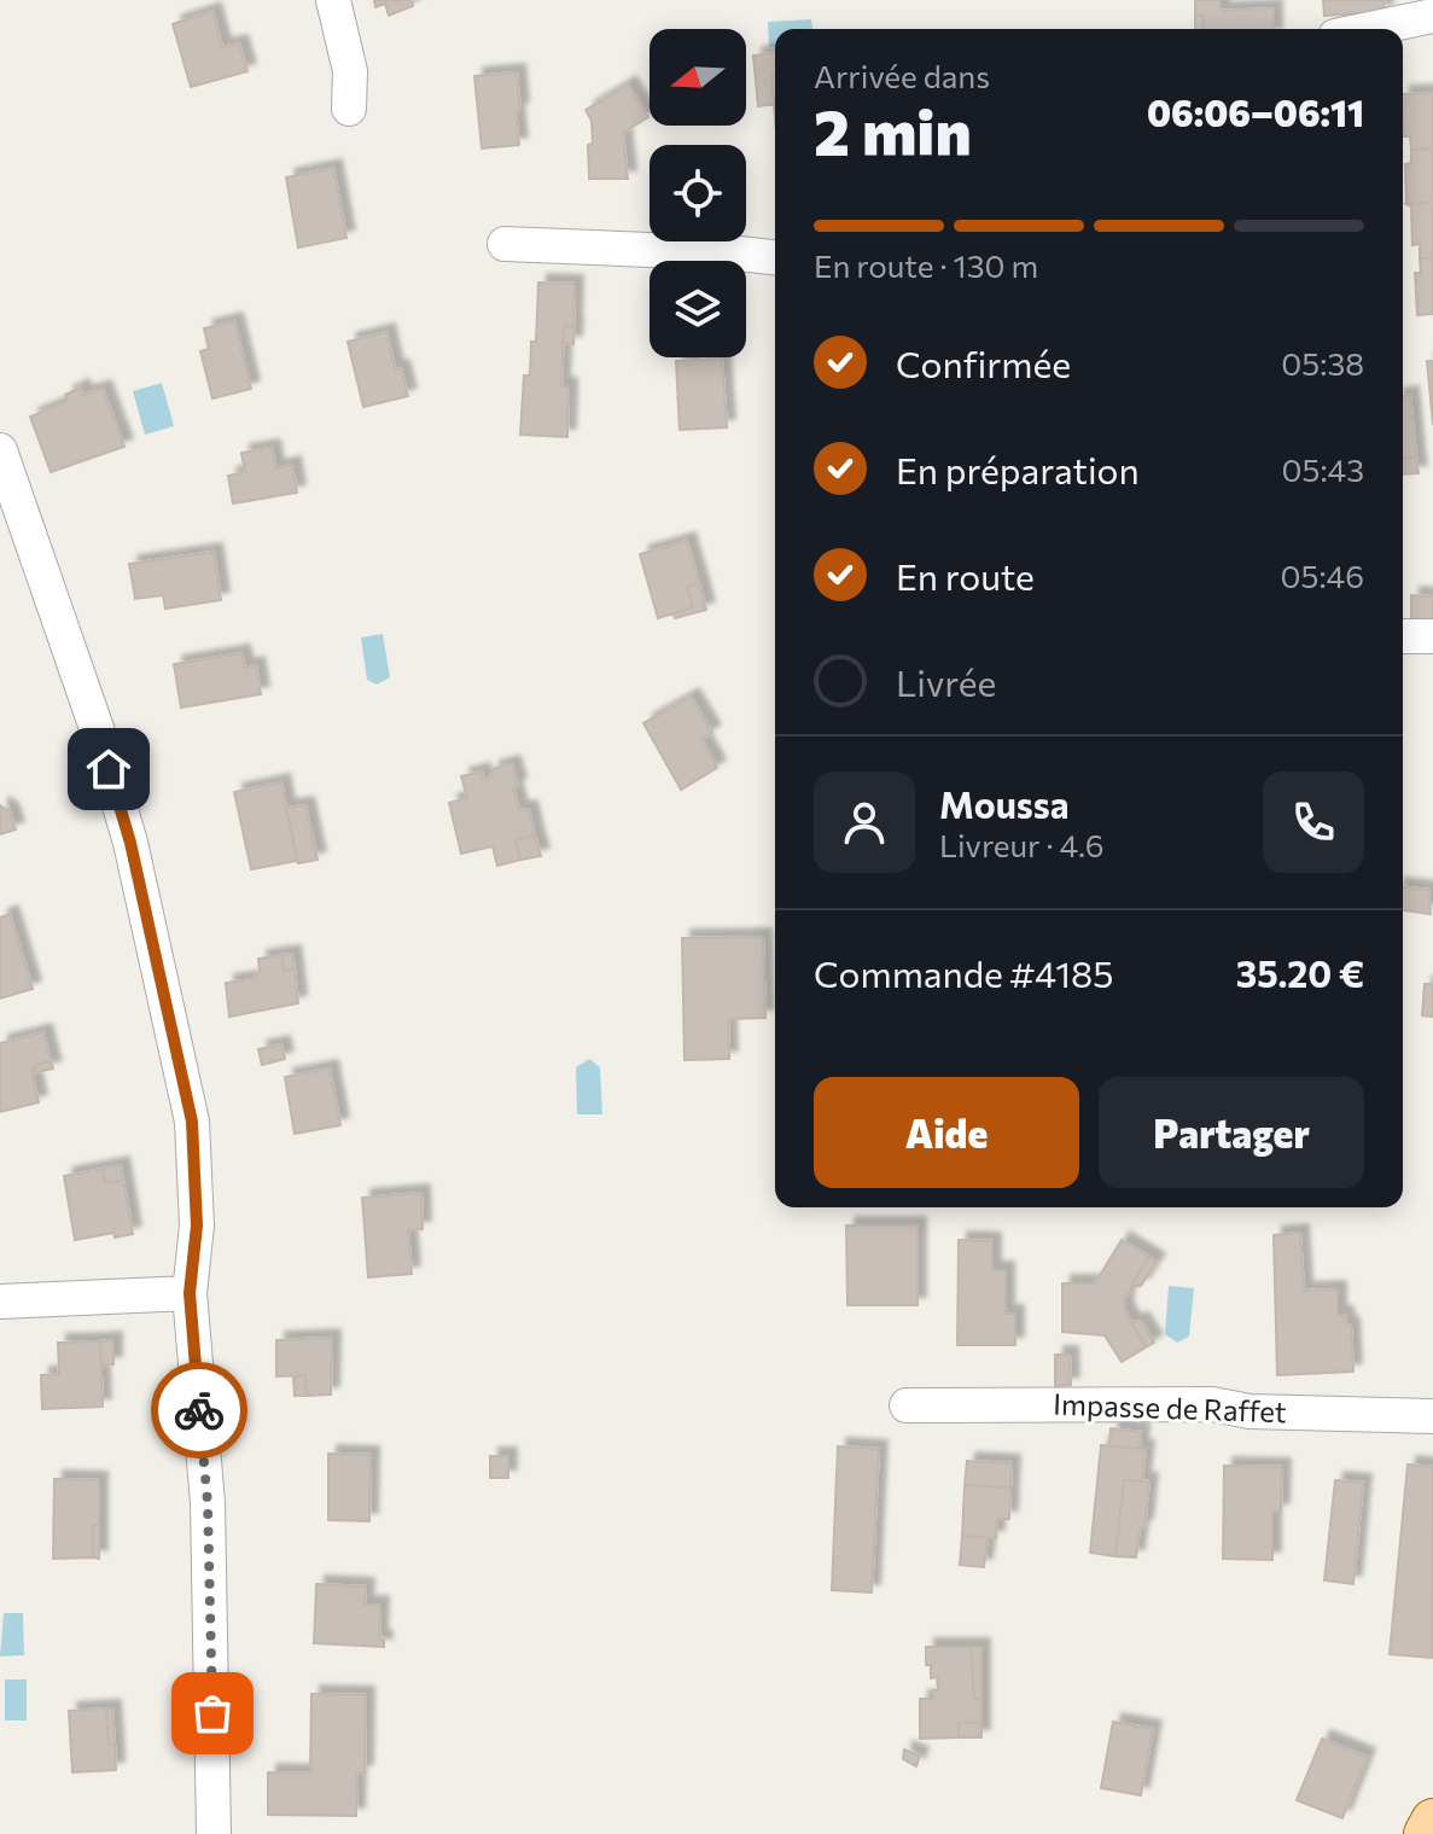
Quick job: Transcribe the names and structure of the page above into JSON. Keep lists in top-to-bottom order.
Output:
{
  "streets": {
    "street": ["Impasse de Raffet"]
  },
  "north": "left",
  "page": {
    "heading": ["2 min", "Arrivée dans", "06:06–06:11"],
    "panel": [
      "Moussa",
      "Livreur · 4.6",
      "Commande #4185",
      "35.20 €"
    ],
    "bar": "En route · 130 m",
    "list": [
      ["Confirmée", "05:38"],
      ["En préparation", "05:43"],
      ["En route", "05:46"],
      "Livrée"
    ],
    "buttons": ["Aide", "Partager"]
  }
}
